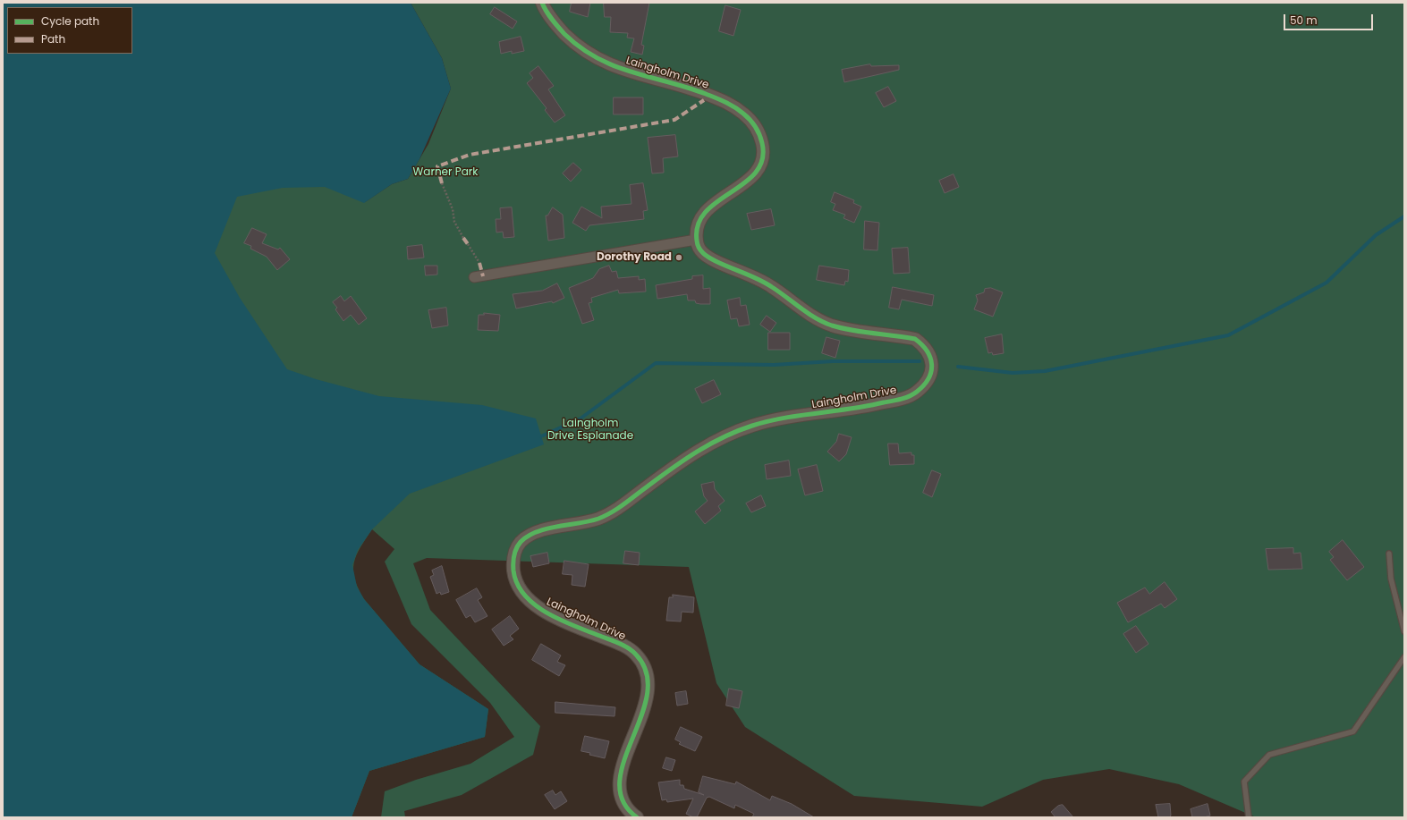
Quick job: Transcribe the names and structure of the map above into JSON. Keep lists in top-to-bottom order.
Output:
{
  "streets": {
    "street": ["Laingholm Drive"]
  },
  "parks": ["Warner Park", "Laingholm Drive Esplanade"],
  "places": ["Dorothy Road"],
  "legend": ["Cycle path", "Path"],
  "scale_bar": "50 m"
}
